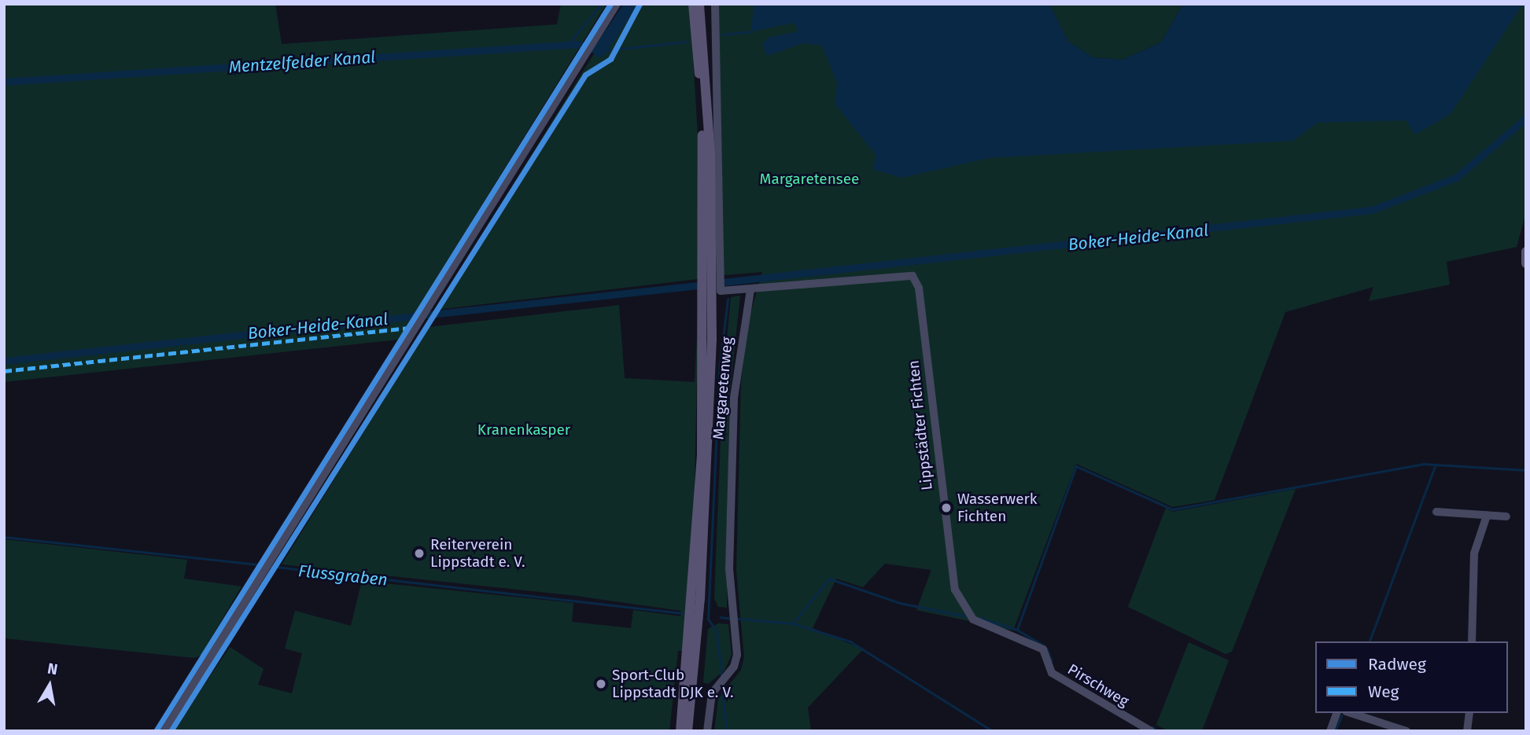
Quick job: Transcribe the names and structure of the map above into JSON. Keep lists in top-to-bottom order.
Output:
{
  "streets": {
    "street": ["Margaretenweg", "Lippstädter Fichten", "Pirschweg"]
  },
  "crossings": [
    ["Margaretenweg", "Lippstädter Fichten"],
    ["Lippstädter Fichten", "Pirschweg"]
  ],
  "water": ["Mentzelfelder Kanal", "Boker-Heide-Kanal", "Flussgraben"],
  "parks": ["Margaretensee", "Kranenkasper"],
  "places": ["Wasserwerk Fichten", "Reiterverein Lippstadt e. V.", "Sport-Club Lippstadt DJK e. V."],
  "legend": ["Radweg", "Weg"],
  "north": "top"
}
